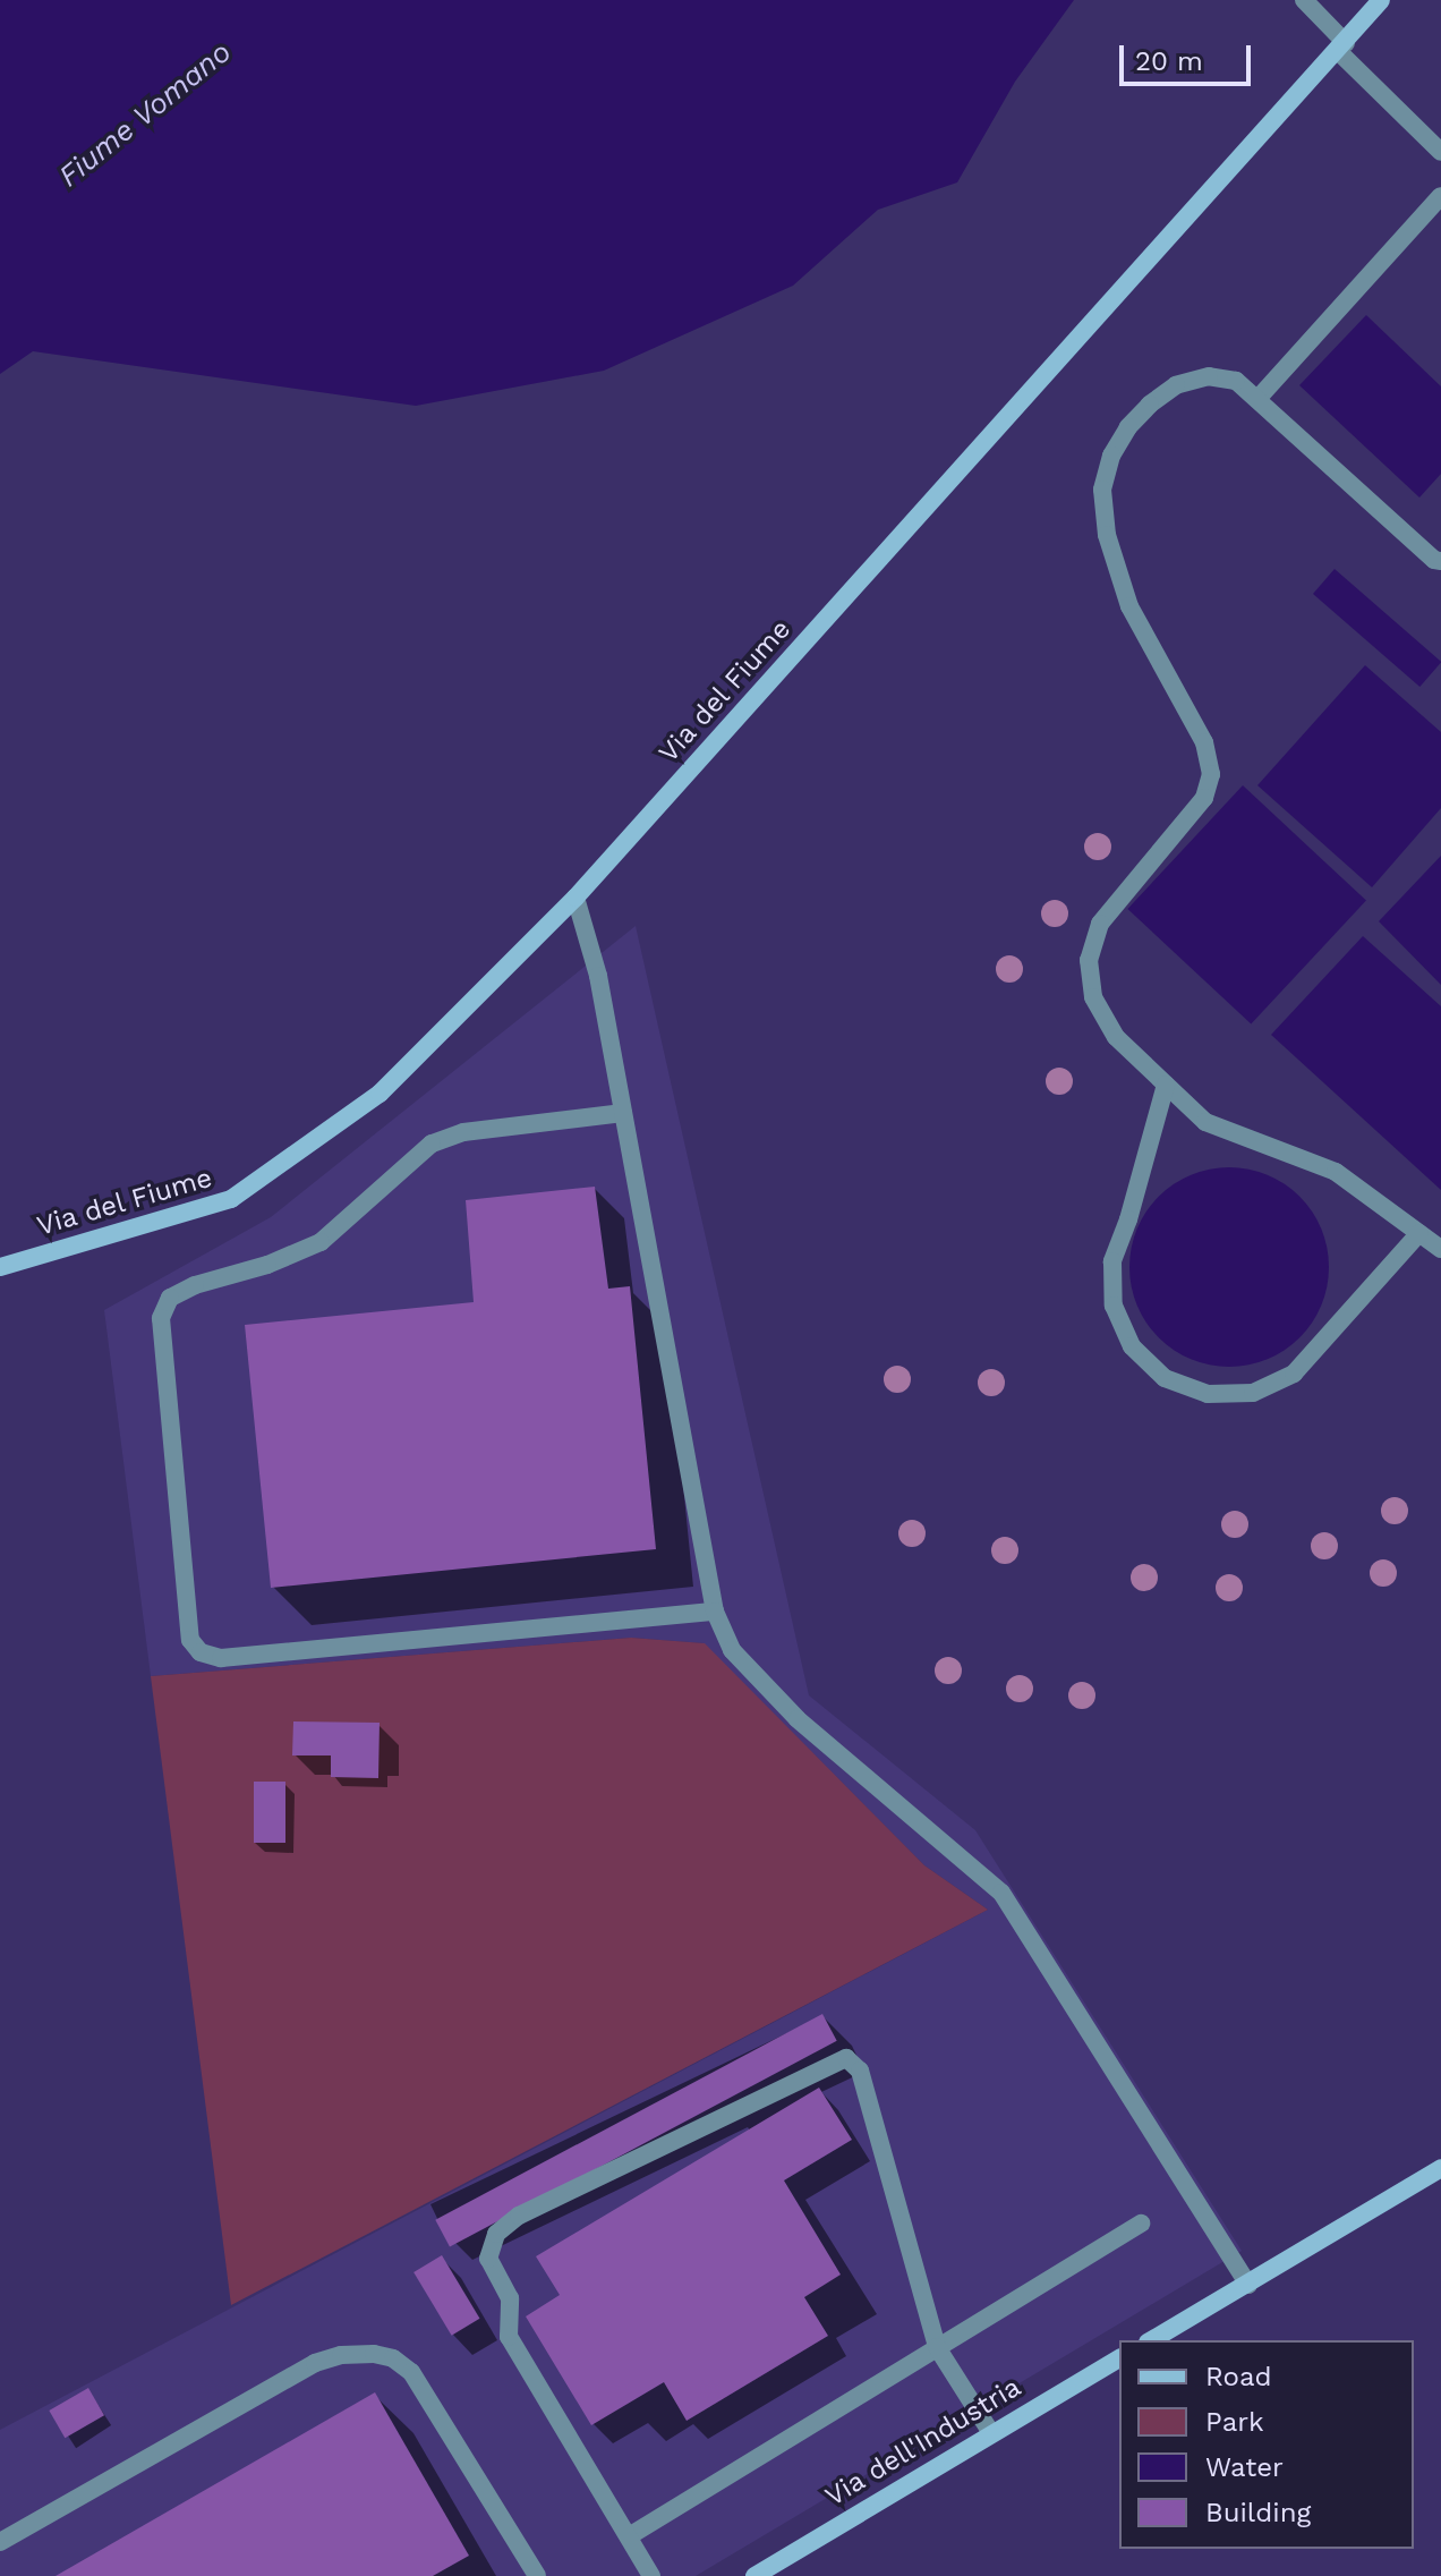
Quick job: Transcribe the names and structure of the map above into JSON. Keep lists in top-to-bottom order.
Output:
{
  "streets": {
    "street": ["Via del Fiume", "Via dell'Industria"]
  },
  "water": ["Fiume Vomano"],
  "legend": [
    "Road",
    "Park",
    "Water",
    "Building"
  ],
  "scale_bar": "20 m"
}
